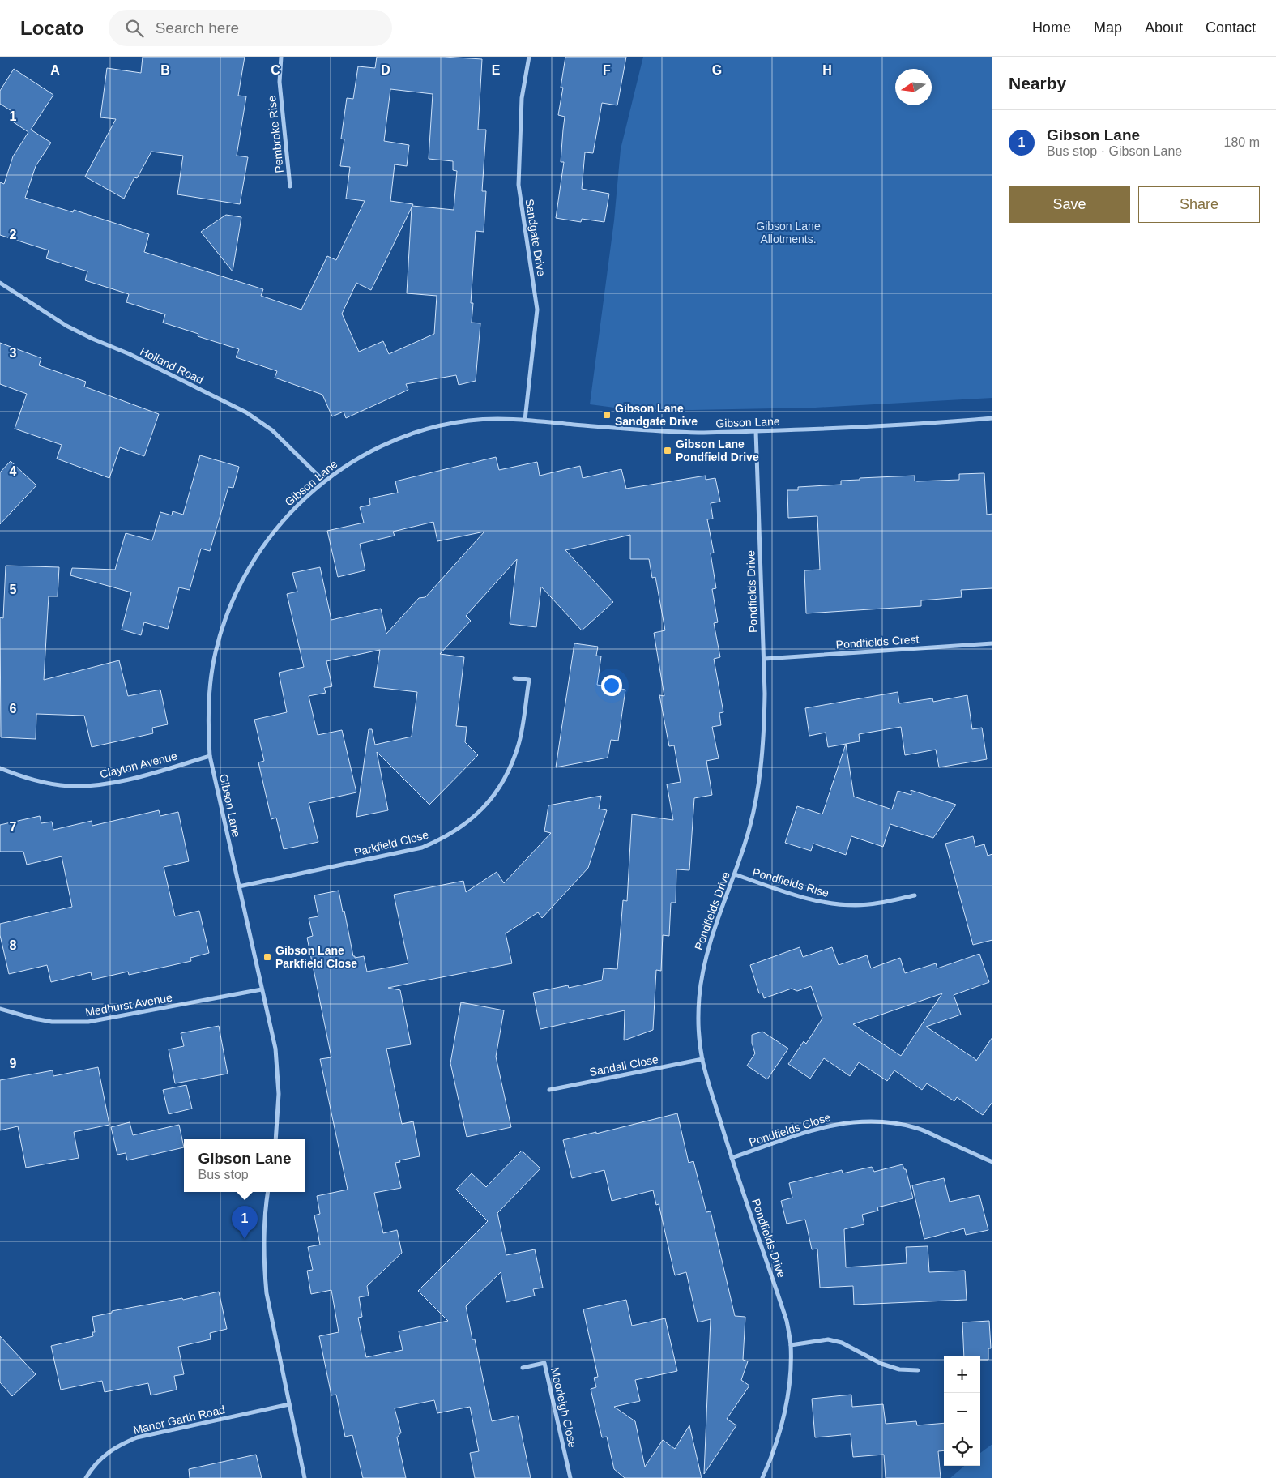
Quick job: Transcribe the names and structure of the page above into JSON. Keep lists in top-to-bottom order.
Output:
{
  "streets": {
    "street": [
      "Pembroke Rise",
      "Sandgate Drive",
      "Holland Road",
      "Gibson Lane",
      "Pondfields Drive",
      "Pondfields Crest",
      "Clayton Avenue",
      "Parkfield Close",
      "Pondfields Rise",
      "Medhurst Avenue",
      "Sandall Close",
      "Pondfields Close",
      "Moorleigh Close",
      "Manor Garth Road"
    ]
  },
  "crossings": [
    ["Sandgate Drive", "Gibson Lane"],
    ["Holland Road", "Gibson Lane"],
    ["Gibson Lane", "Pondfields Drive"],
    ["Gibson Lane", "Clayton Avenue"],
    ["Gibson Lane", "Parkfield Close"],
    ["Gibson Lane", "Medhurst Avenue"],
    ["Pondfields Drive", "Pondfields Crest"],
    ["Pondfields Drive", "Pondfields Rise"],
    ["Pondfields Drive", "Sandall Close"],
    ["Pondfields Drive", "Pondfields Close"]
  ],
  "parks": ["Gibson Lane Allotments."],
  "places": {
    "transit": ["Gibson Lane Sandgate Drive", "Gibson Lane Pondfield Drive", "Gibson Lane Parkfield Close"]
  },
  "north": "left",
  "page": {
    "header": "Locato",
    "search": "Search here",
    "nav": [
      "Home",
      "Map",
      "About",
      "Contact"
    ],
    "heading": "Nearby",
    "list": [
      {
        "mark": "1",
        "name": "Gibson Lane",
        "note": "Bus stop · Gibson Lane",
        "value": "180 m"
      }
    ],
    "buttons": ["Save", "Share"],
    "popup": ["Gibson Lane", "Bus stop"],
    "pins": "1",
    "map_buttons": ["+", "−"]
  },
  "grid": {
    "columns": [
      "A",
      "B",
      "C",
      "D",
      "E",
      "F",
      "G",
      "H"
    ],
    "rows": [
      "1",
      "2",
      "3",
      "4",
      "5",
      "6",
      "7",
      "8",
      "9"
    ]
  }
}
